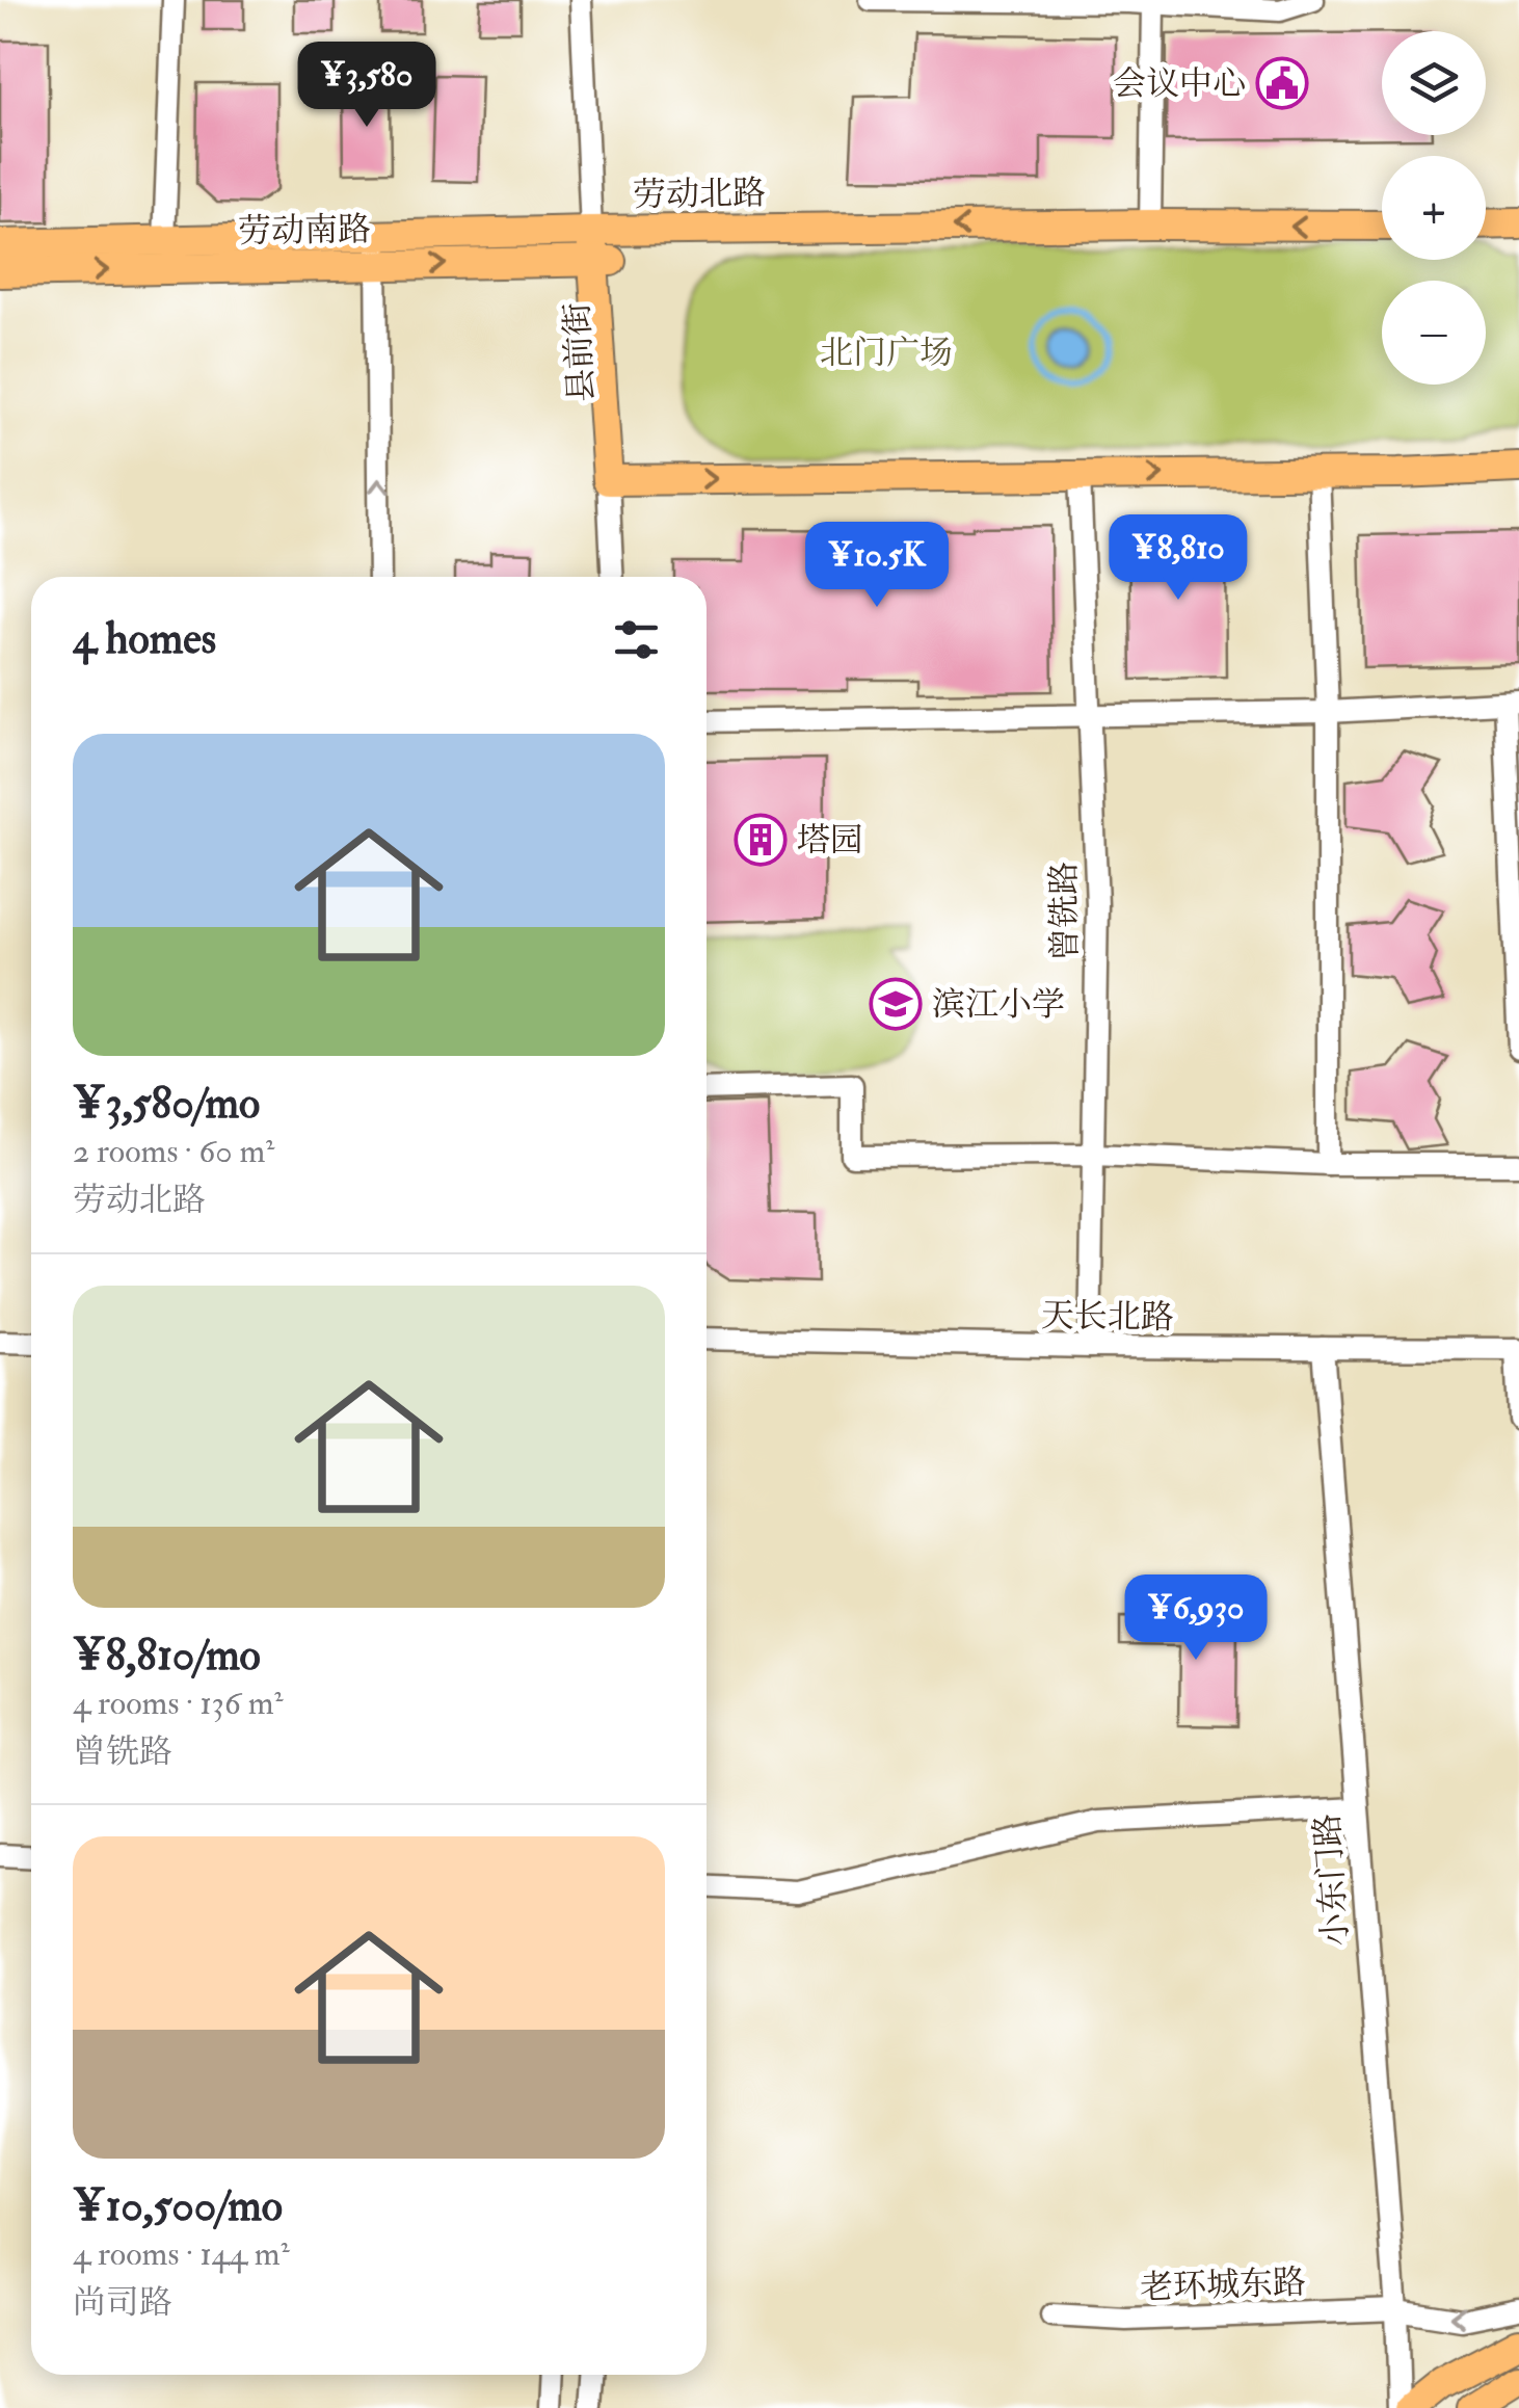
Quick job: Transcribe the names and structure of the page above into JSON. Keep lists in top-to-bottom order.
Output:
{
  "streets": {
    "main road": ["劳动北路", "劳动南路", "县前街"],
    "street": [
      "曾铣路",
      "天长北路",
      "小东门路",
      "老环城东路"
    ]
  },
  "crossings": [
    ["劳动北路", "劳动南路"],
    ["劳动北路", "县前街"],
    ["劳动南路", "县前街"],
    ["曾铣路", "天长北路"],
    ["天长北路", "小东门路"],
    ["小东门路", "老环城东路"]
  ],
  "one_way": ["劳动南路"],
  "parks": ["北门广场"],
  "places": {
    "public building": ["会议中心"],
    "building": ["塔园"],
    "school or university": ["滨江小学"]
  },
  "page": {
    "map_buttons": ["+", "−"],
    "price": [
      "¥3,580",
      "¥8,810",
      "¥10.5K",
      "¥6,930"
    ],
    "heading": "4 homes",
    "list": [
      {
        "name": "¥3,580/mo",
        "note": "2 rooms · 60 m² · 劳动北路"
      },
      {
        "name": "¥8,810/mo",
        "note": "4 rooms · 136 m² · 曾铣路"
      },
      {
        "name": "¥10,500/mo",
        "note": "4 rooms · 144 m² · 尚司路"
      }
    ]
  }
}
